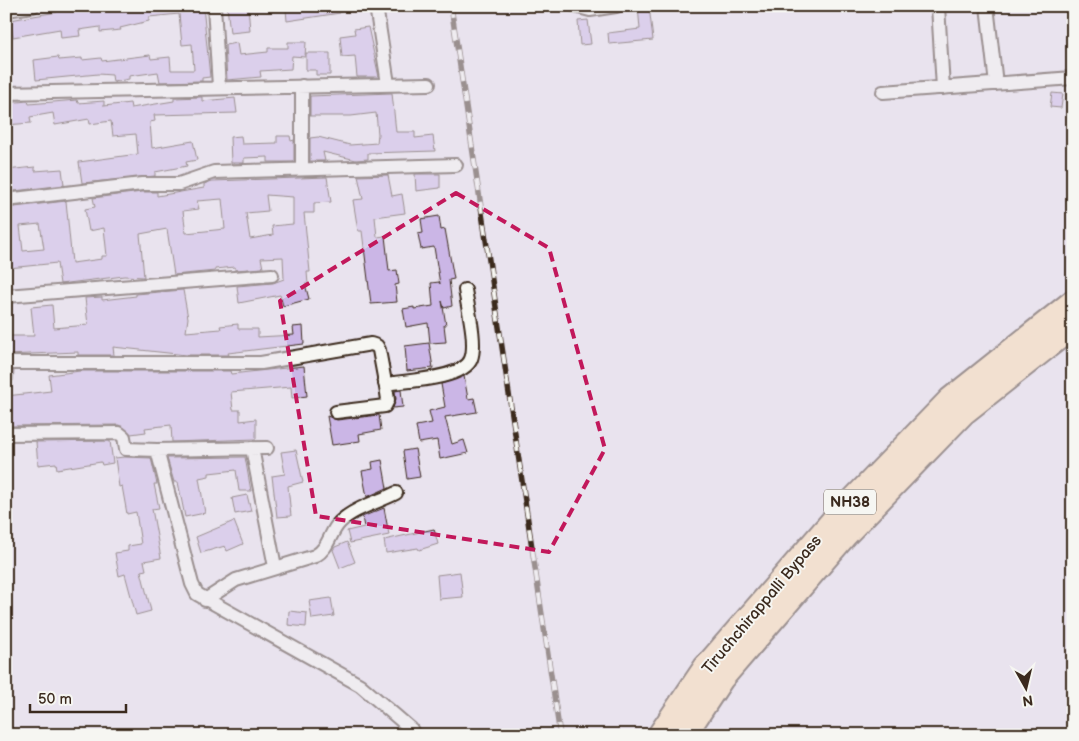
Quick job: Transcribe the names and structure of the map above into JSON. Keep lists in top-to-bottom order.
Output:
{
  "streets": {
    "highway": ["NH38", "Tiruchchirappalli Bypass"]
  },
  "scale_bar": "50 m",
  "north": "bottom"
}
